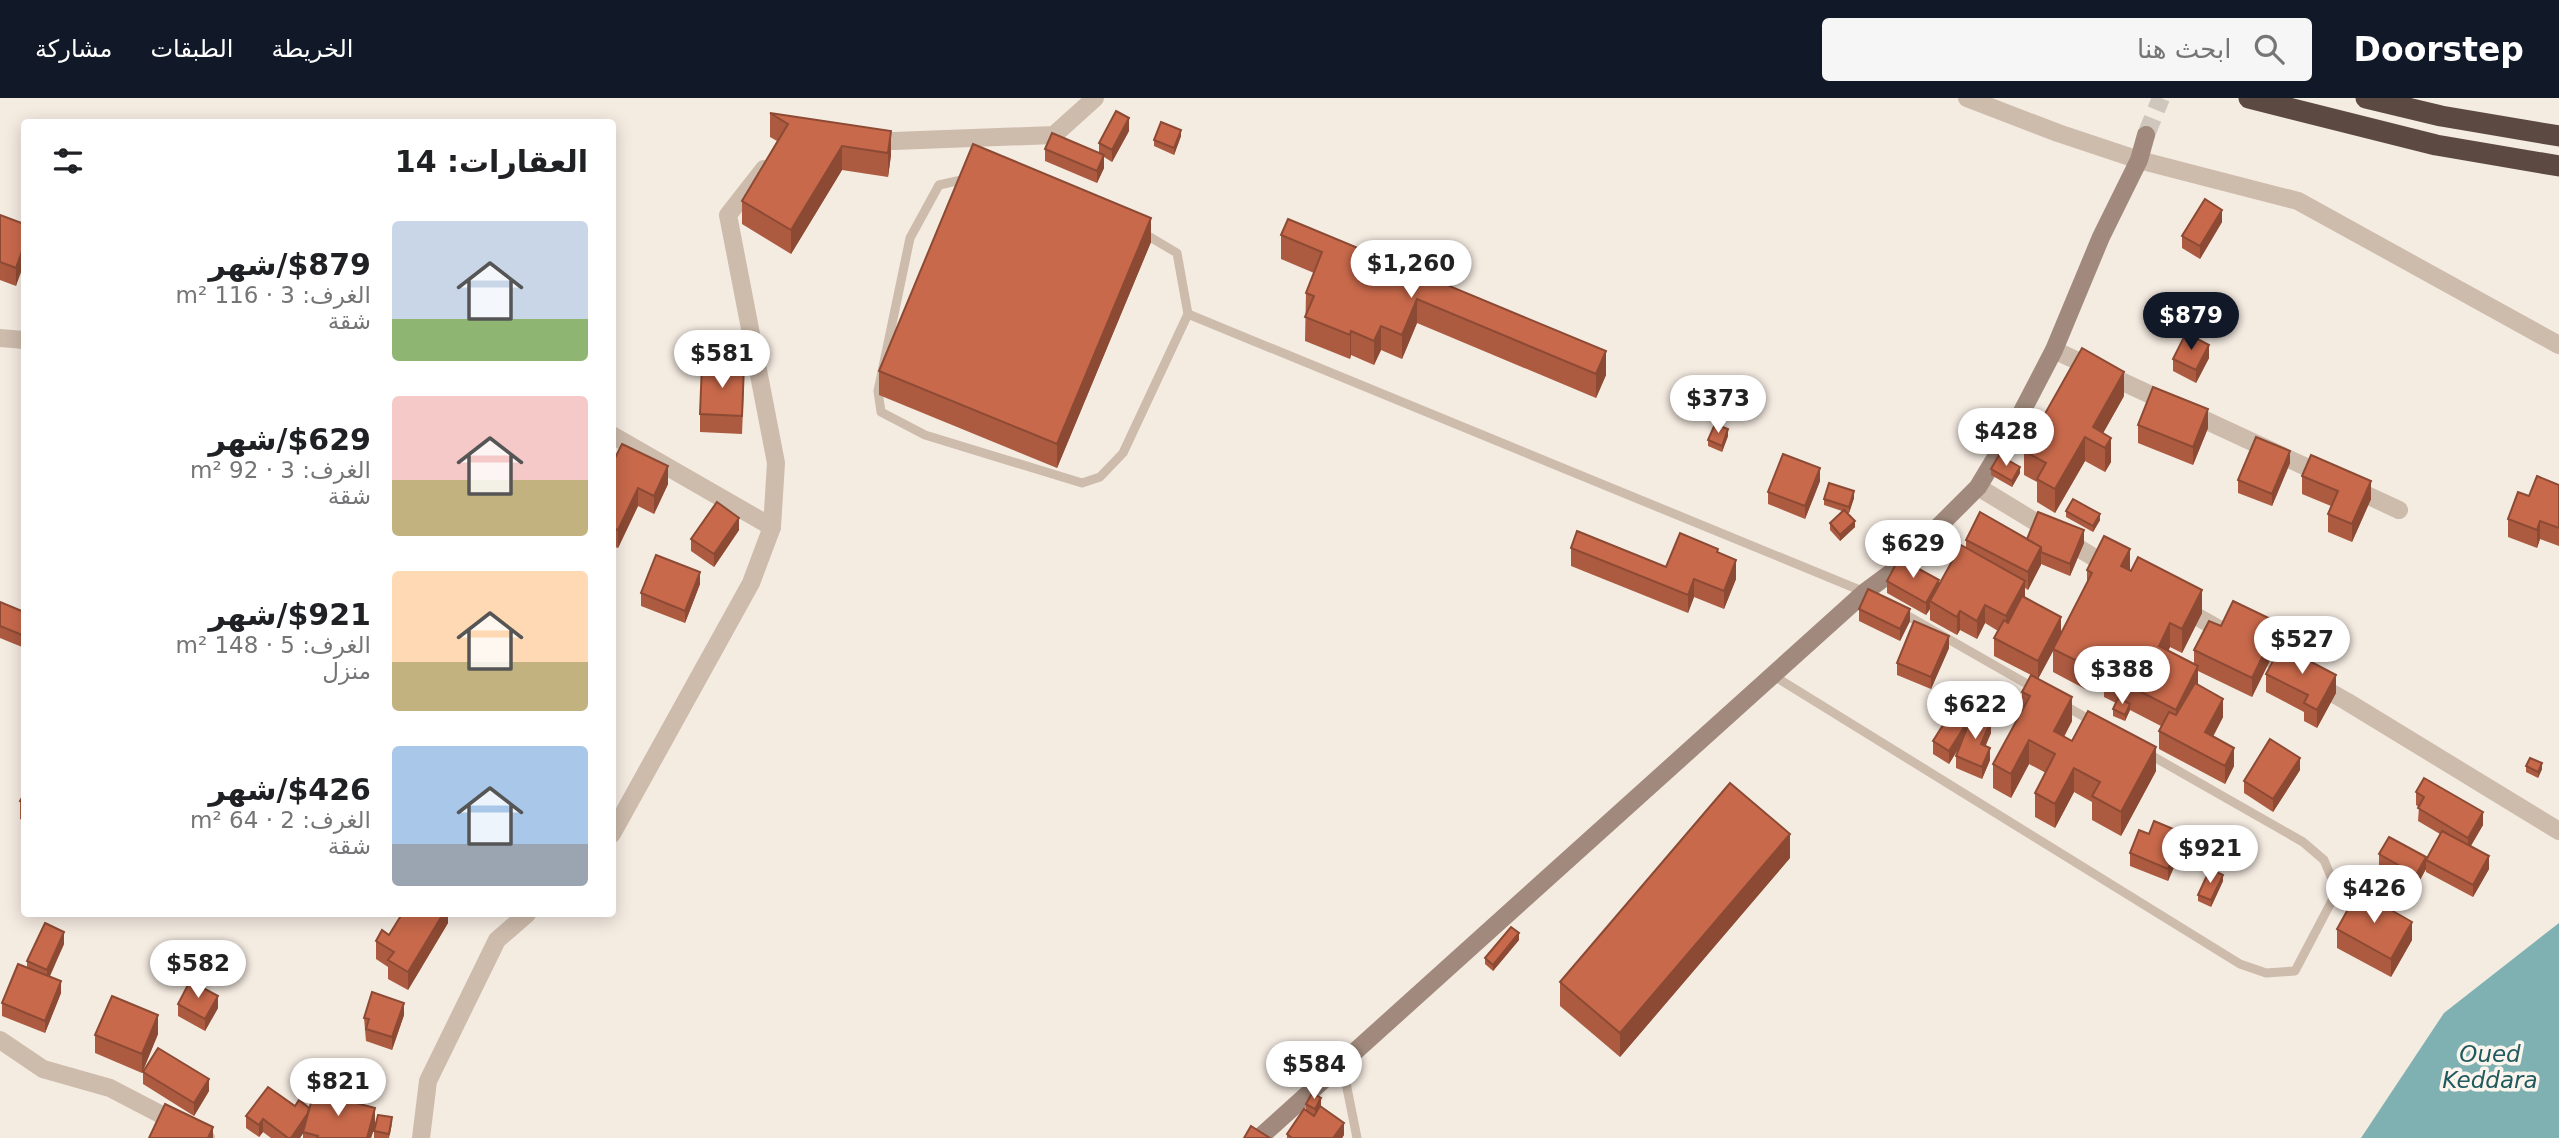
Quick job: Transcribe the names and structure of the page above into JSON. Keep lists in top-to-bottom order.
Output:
{
  "water": ["Oued Keddara"],
  "page": {
    "header": "Doorstep",
    "search": "ابحث هنا",
    "nav": ["الخريطة", "الطبقات", "مشاركة"],
    "heading": "العقارات: 14",
    "list": [
      {
        "name": "$879/شهر",
        "note": "الغرف: 3 · 116 m² · شقة"
      },
      {
        "name": "$629/شهر",
        "note": "الغرف: 3 · 92 m² · شقة"
      },
      {
        "name": "$921/شهر",
        "note": "الغرف: 5 · 148 m² · منزل"
      },
      {
        "name": "$426/شهر",
        "note": "الغرف: 2 · 64 m² · شقة"
      }
    ],
    "price": [
      "$1,260",
      "$879",
      "$581",
      "$373",
      "$428",
      "$629",
      "$527",
      "$388",
      "$622",
      "$921",
      "$426",
      "$582",
      "$584",
      "$821"
    ]
  }
}
